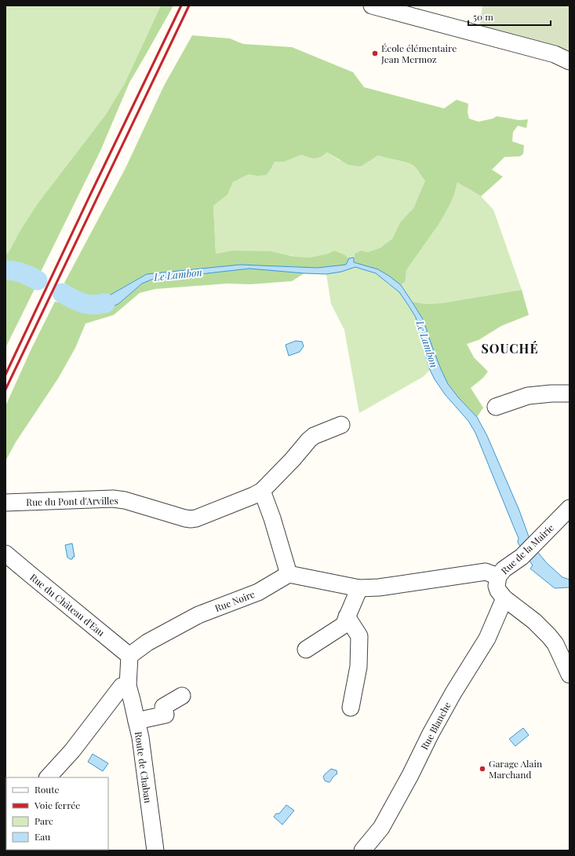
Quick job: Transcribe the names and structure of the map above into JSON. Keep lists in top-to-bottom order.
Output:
{
  "streets": {
    "street": [
      "Rue du Pont d'Arvilles",
      "Rue de la Mairie",
      "Rue Noire",
      "Rue du Château d'Eau",
      "Rue Blanche",
      "Route de Chaban"
    ]
  },
  "crossings": [
    ["Rue Noire", "Rue du Château d'Eau"]
  ],
  "districts": ["SOUCHÉ"],
  "water": ["Le Lambon"],
  "places": ["École élémentaire Jean Mermoz", "Garage Alain Marchand"],
  "legend": [
    "Route",
    "Voie ferrée",
    "Parc",
    "Eau"
  ],
  "scale_bar": "50 m"
}
